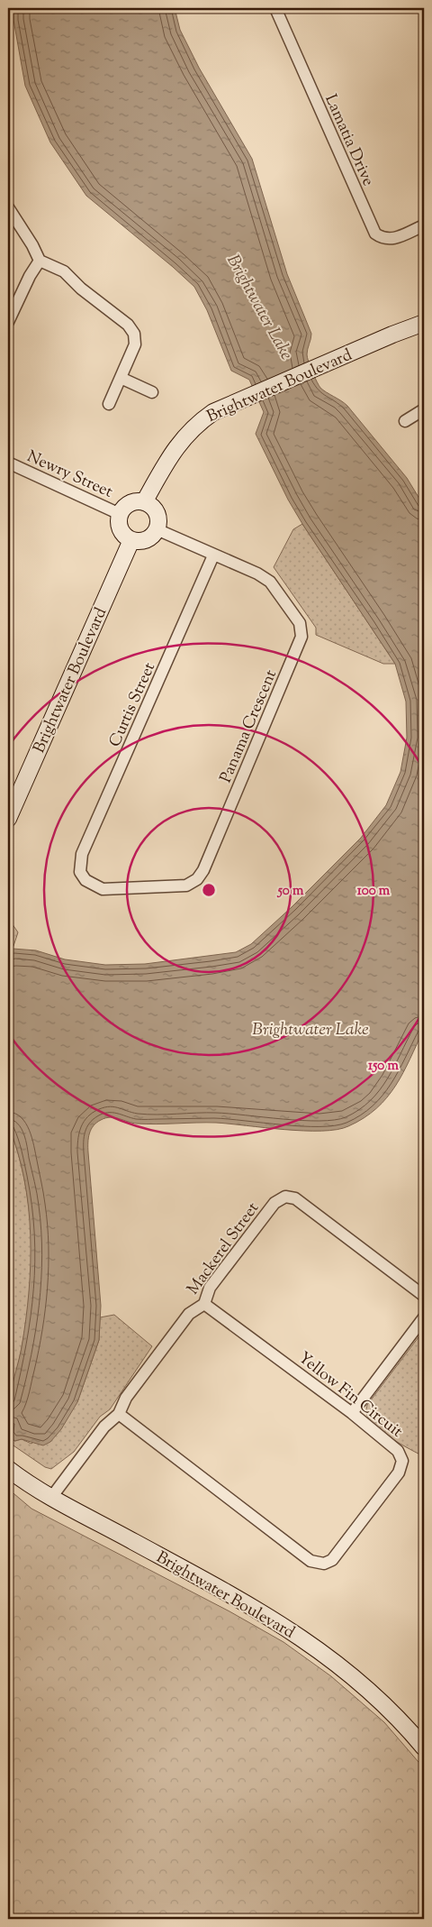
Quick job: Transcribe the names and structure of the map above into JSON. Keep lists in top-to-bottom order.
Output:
{
  "streets": {
    "street": [
      "Lamatia Drive",
      "Brightwater Boulevard",
      "Newry Street",
      "Curtis Street",
      "Panama Crescent",
      "Mackerel Street",
      "Yellow Fin Circuit"
    ]
  },
  "crossings": [
    ["Brightwater Boulevard", "Newry Street"],
    ["Brightwater Boulevard", "Panama Crescent"],
    ["Brightwater Boulevard", "Mackerel Street"],
    ["Newry Street", "Panama Crescent"],
    ["Curtis Street", "Panama Crescent"],
    ["Mackerel Street", "Yellow Fin Circuit"]
  ],
  "water": ["Brightwater Lake"],
  "rings": ["50 m", "100 m", "150 m"]
}
